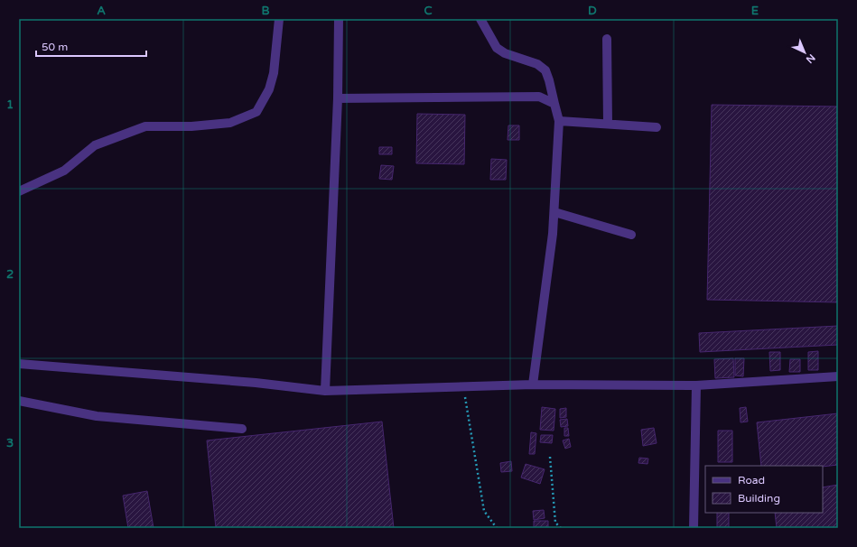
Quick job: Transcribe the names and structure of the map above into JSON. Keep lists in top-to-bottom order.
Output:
{
  "legend": ["Road", "Building"],
  "scale_bar": "50 m",
  "north": "bottom right",
  "grid": {
    "columns": [
      "A",
      "B",
      "C",
      "D",
      "E"
    ],
    "rows": ["1", "2", "3"]
  }
}
